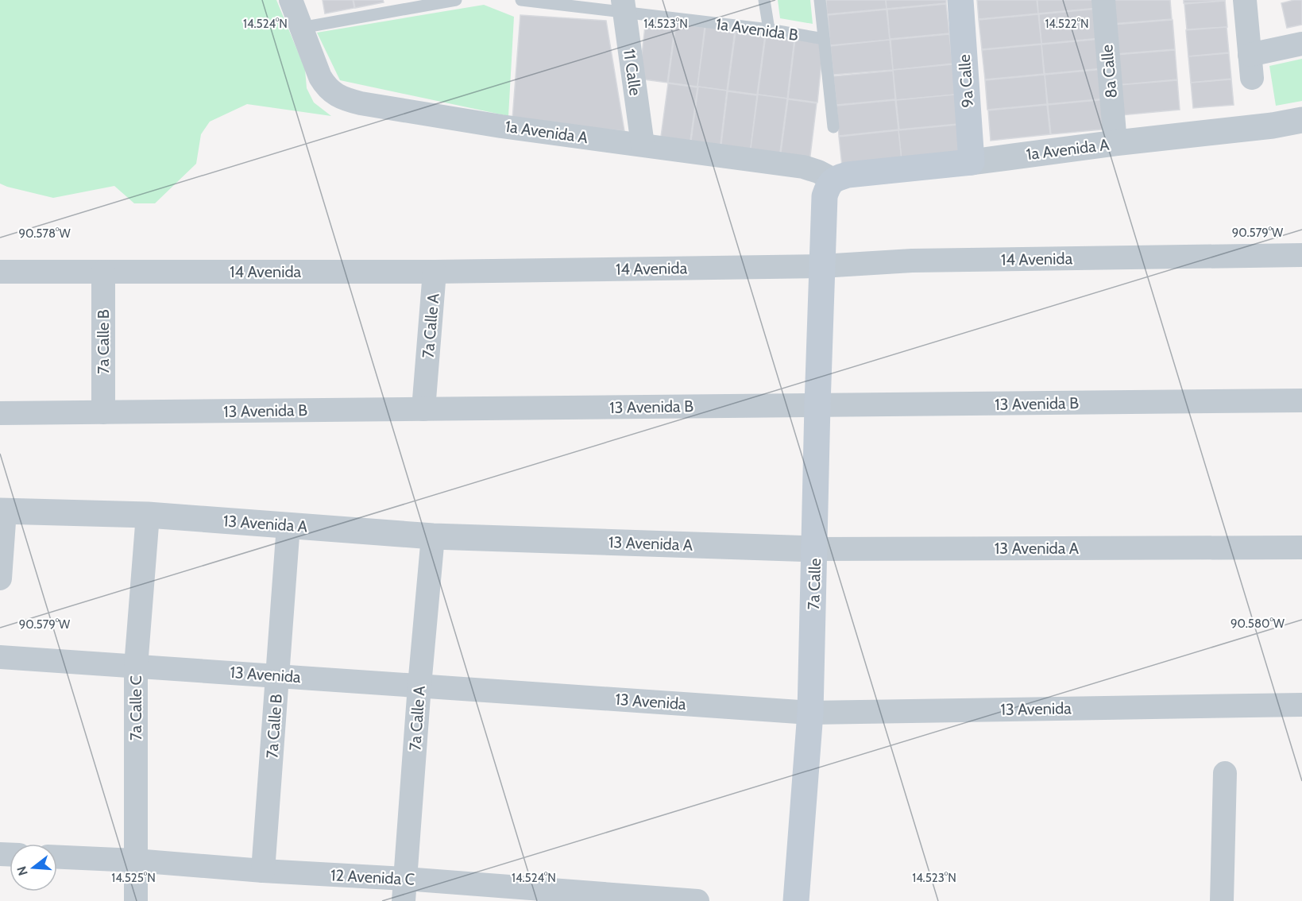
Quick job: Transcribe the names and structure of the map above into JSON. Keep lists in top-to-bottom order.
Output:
{
  "streets": {
    "main road": ["9a Calle", "1a Avenida A", "7a Calle"],
    "street": [
      "8a Calle",
      "11 Calle",
      "14 Avenida",
      "7a Calle A",
      "7a Calle B",
      "13 Avenida B",
      "13 Avenida A",
      "13 Avenida",
      "7a Calle C",
      "12 Avenida C"
    ],
    "lane": ["1a Avenida B"]
  },
  "crossings": [
    ["1a Avenida B", "11 Calle"],
    ["8a Calle", "1a Avenida A"],
    ["11 Calle", "1a Avenida A"],
    ["9a Calle", "1a Avenida A"],
    ["14 Avenida", "7a Calle A"],
    ["14 Avenida", "7a Calle B"],
    ["14 Avenida", "7a Calle"],
    ["7a Calle A", "13 Avenida B"],
    ["7a Calle A", "13 Avenida A"],
    ["7a Calle A", "13 Avenida"],
    ["7a Calle A", "12 Avenida C"],
    ["7a Calle B", "13 Avenida B"],
    ["7a Calle B", "13 Avenida A"],
    ["7a Calle B", "13 Avenida"],
    ["7a Calle B", "12 Avenida C"],
    ["13 Avenida B", "7a Calle"],
    ["13 Avenida A", "7a Calle"],
    ["13 Avenida A", "7a Calle C"],
    ["7a Calle", "13 Avenida"],
    ["13 Avenida", "7a Calle C"],
    ["7a Calle C", "12 Avenida C"]
  ],
  "north": "left",
  "coordinates": [
    "14.524°N",
    "14.523°N",
    "14.522°N",
    "90.579°W",
    "90.578°W",
    "90.580°W",
    "14.525°N"
  ]
}
